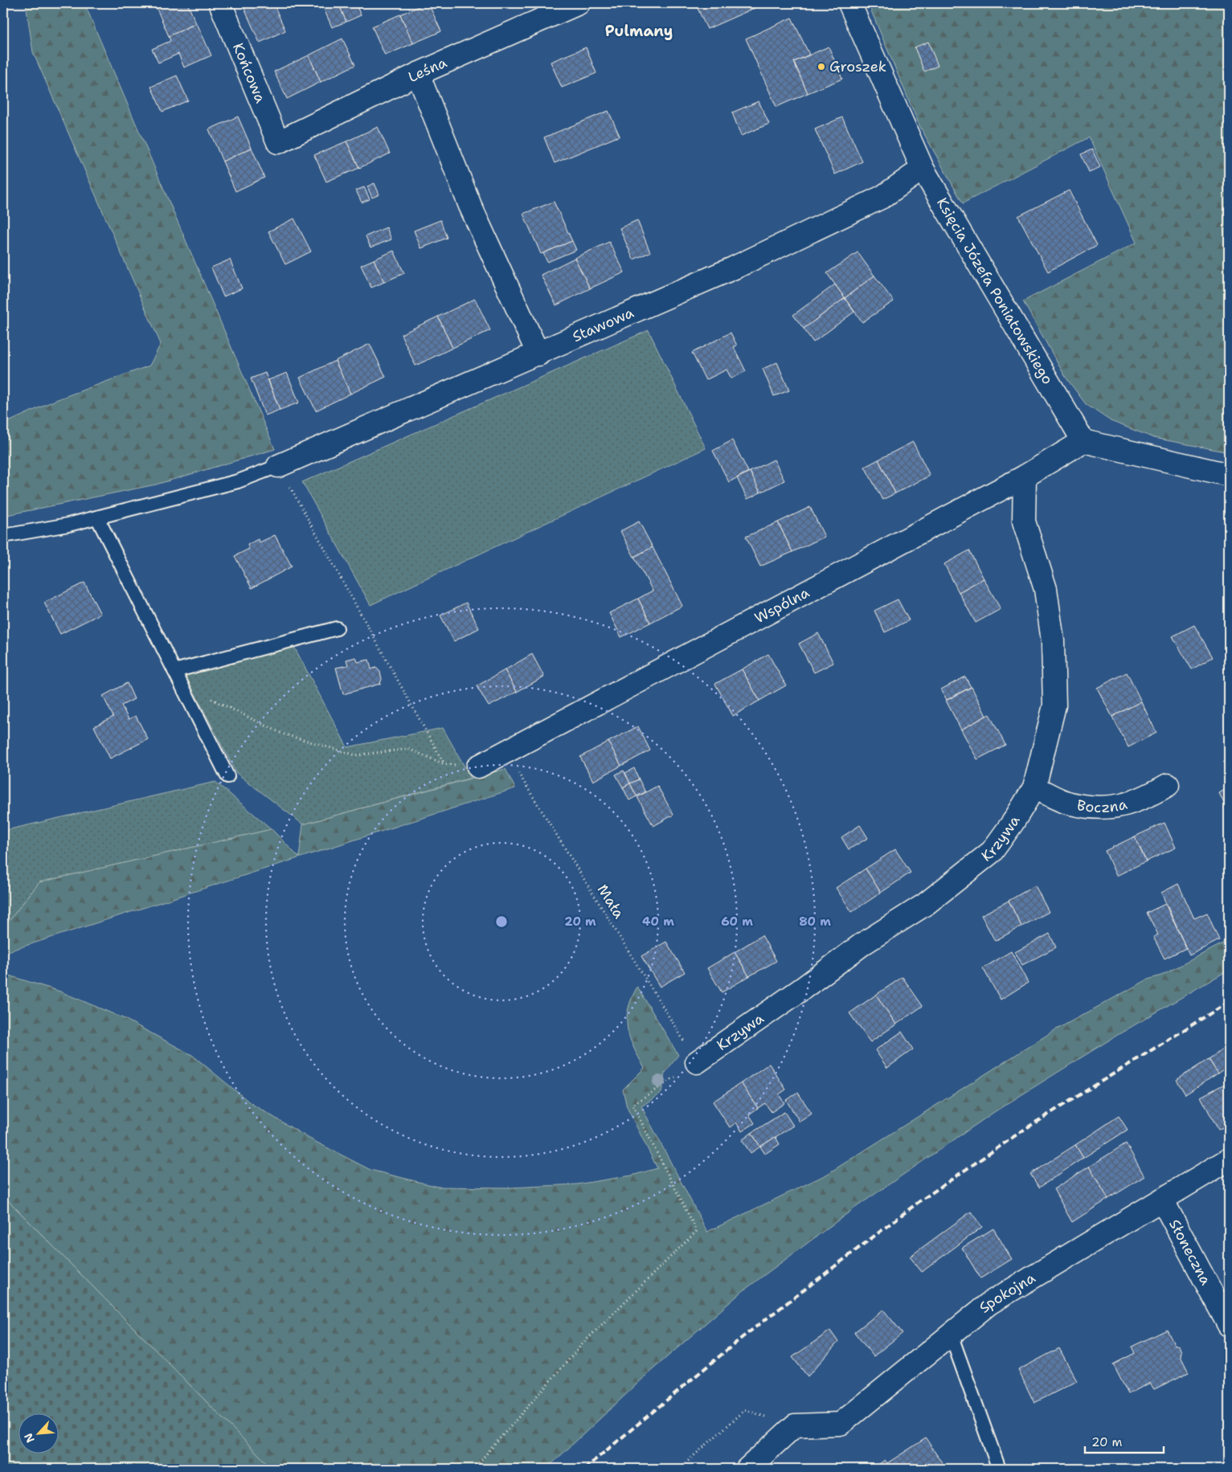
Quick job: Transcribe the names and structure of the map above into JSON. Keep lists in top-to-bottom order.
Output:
{
  "streets": {
    "street": [
      "Leśna",
      "Końcowa",
      "Księcia Józefa Poniatowskiego",
      "Stawowa",
      "Wspólna",
      "Boczna",
      "Krzywa",
      "Słoneczna",
      "Spokojna"
    ],
    "path": ["Mała"]
  },
  "crossings": [
    ["Leśna", "Końcowa"],
    ["Księcia Józefa Poniatowskiego", "Stawowa"],
    ["Księcia Józefa Poniatowskiego", "Wspólna"],
    ["Wspólna", "Krzywa"],
    ["Wspólna", "Mała"],
    ["Boczna", "Krzywa"],
    ["Krzywa", "Mała"],
    ["Słoneczna", "Spokojna"]
  ],
  "districts": ["Pulmany"],
  "places": ["Groszek"],
  "scale_bar": "20 m",
  "north": "bottom left",
  "rings": [
    "20 m",
    "40 m",
    "60 m",
    "80 m"
  ]
}
